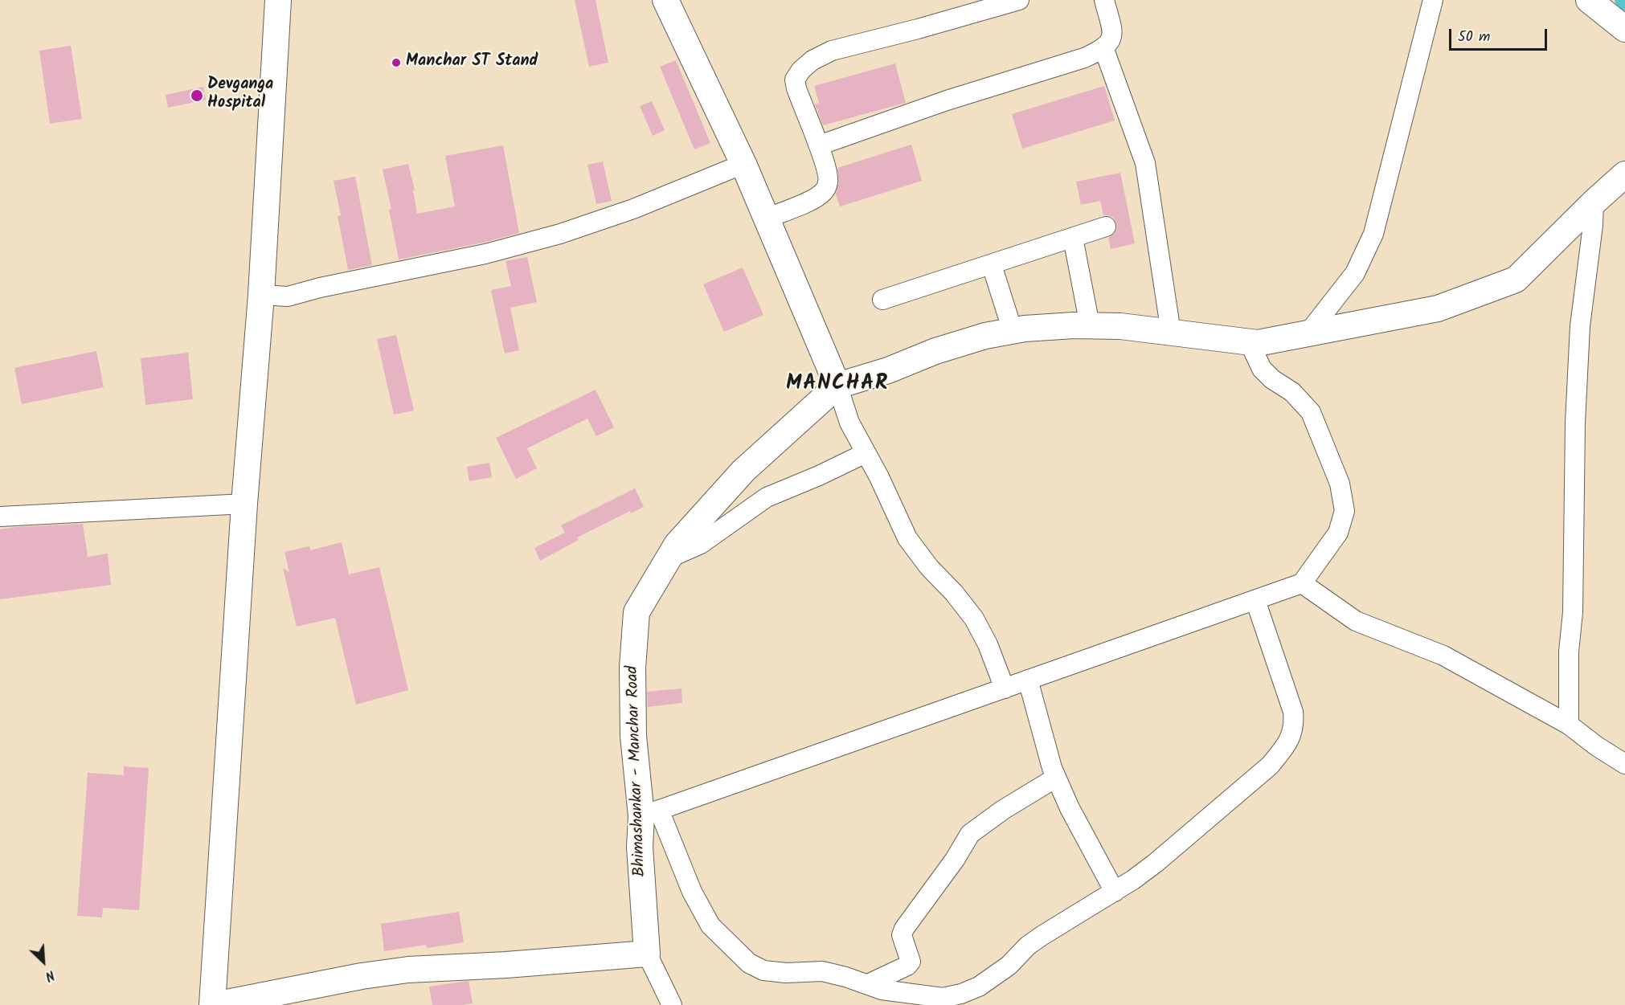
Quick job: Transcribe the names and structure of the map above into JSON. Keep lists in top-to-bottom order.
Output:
{
  "streets": {
    "main road": ["Bhimashankar - Manchar Road"]
  },
  "districts": ["MANCHAR"],
  "places": ["Manchar ST Stand", "Devganga Hospital"],
  "scale_bar": "50 m",
  "north": "bottom right"
}
